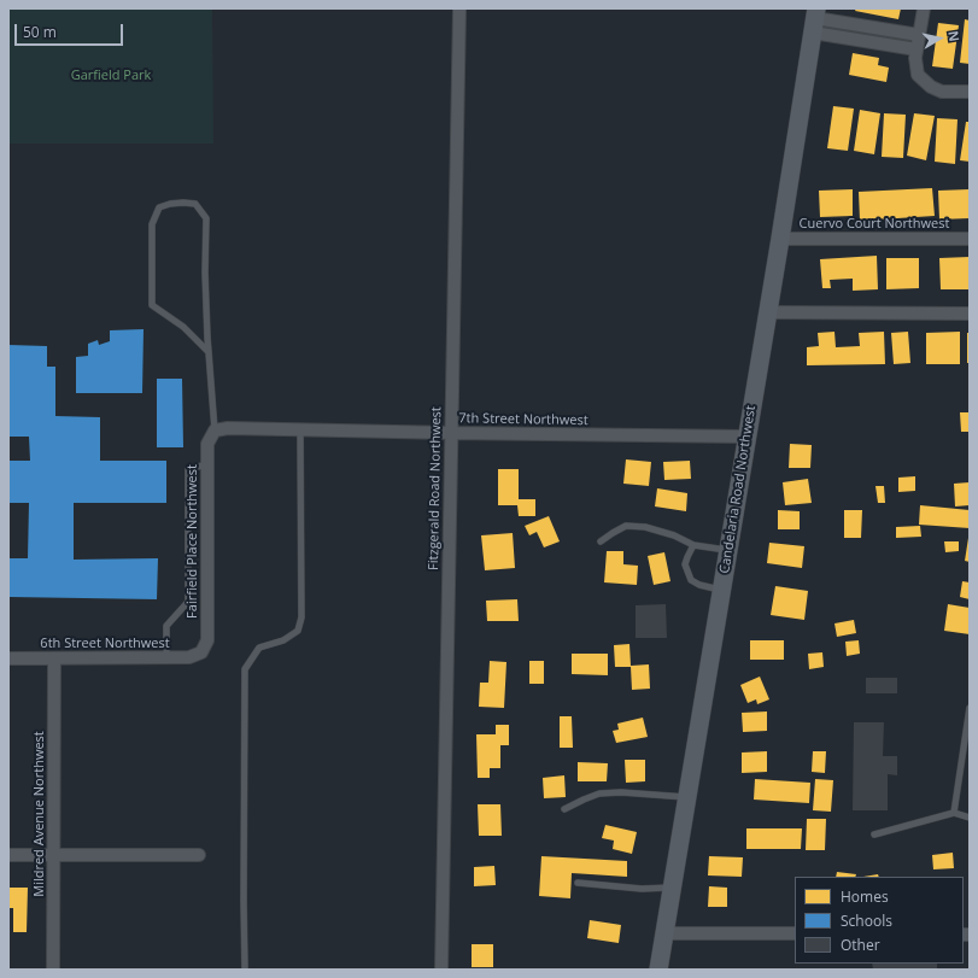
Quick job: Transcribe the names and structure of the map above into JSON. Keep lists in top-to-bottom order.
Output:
{
  "streets": {
    "main road": ["Candelaria Road Northwest"],
    "street": [
      "Cuervo Court Northwest",
      "7th Street Northwest",
      "Fitzgerald Road Northwest",
      "Fairfield Place Northwest",
      "6th Street Northwest",
      "Mildred Avenue Northwest"
    ]
  },
  "crossings": [
    ["Cuervo Court Northwest", "Candelaria Road Northwest"],
    ["7th Street Northwest", "Fitzgerald Road Northwest"],
    ["7th Street Northwest", "Candelaria Road Northwest"],
    ["7th Street Northwest", "Fairfield Place Northwest"],
    ["Fairfield Place Northwest", "6th Street Northwest"],
    ["6th Street Northwest", "Mildred Avenue Northwest"]
  ],
  "parks": ["Garfield Park"],
  "legend": ["Homes", "Schools", "Other"],
  "scale_bar": "50 m",
  "north": "right"
}
